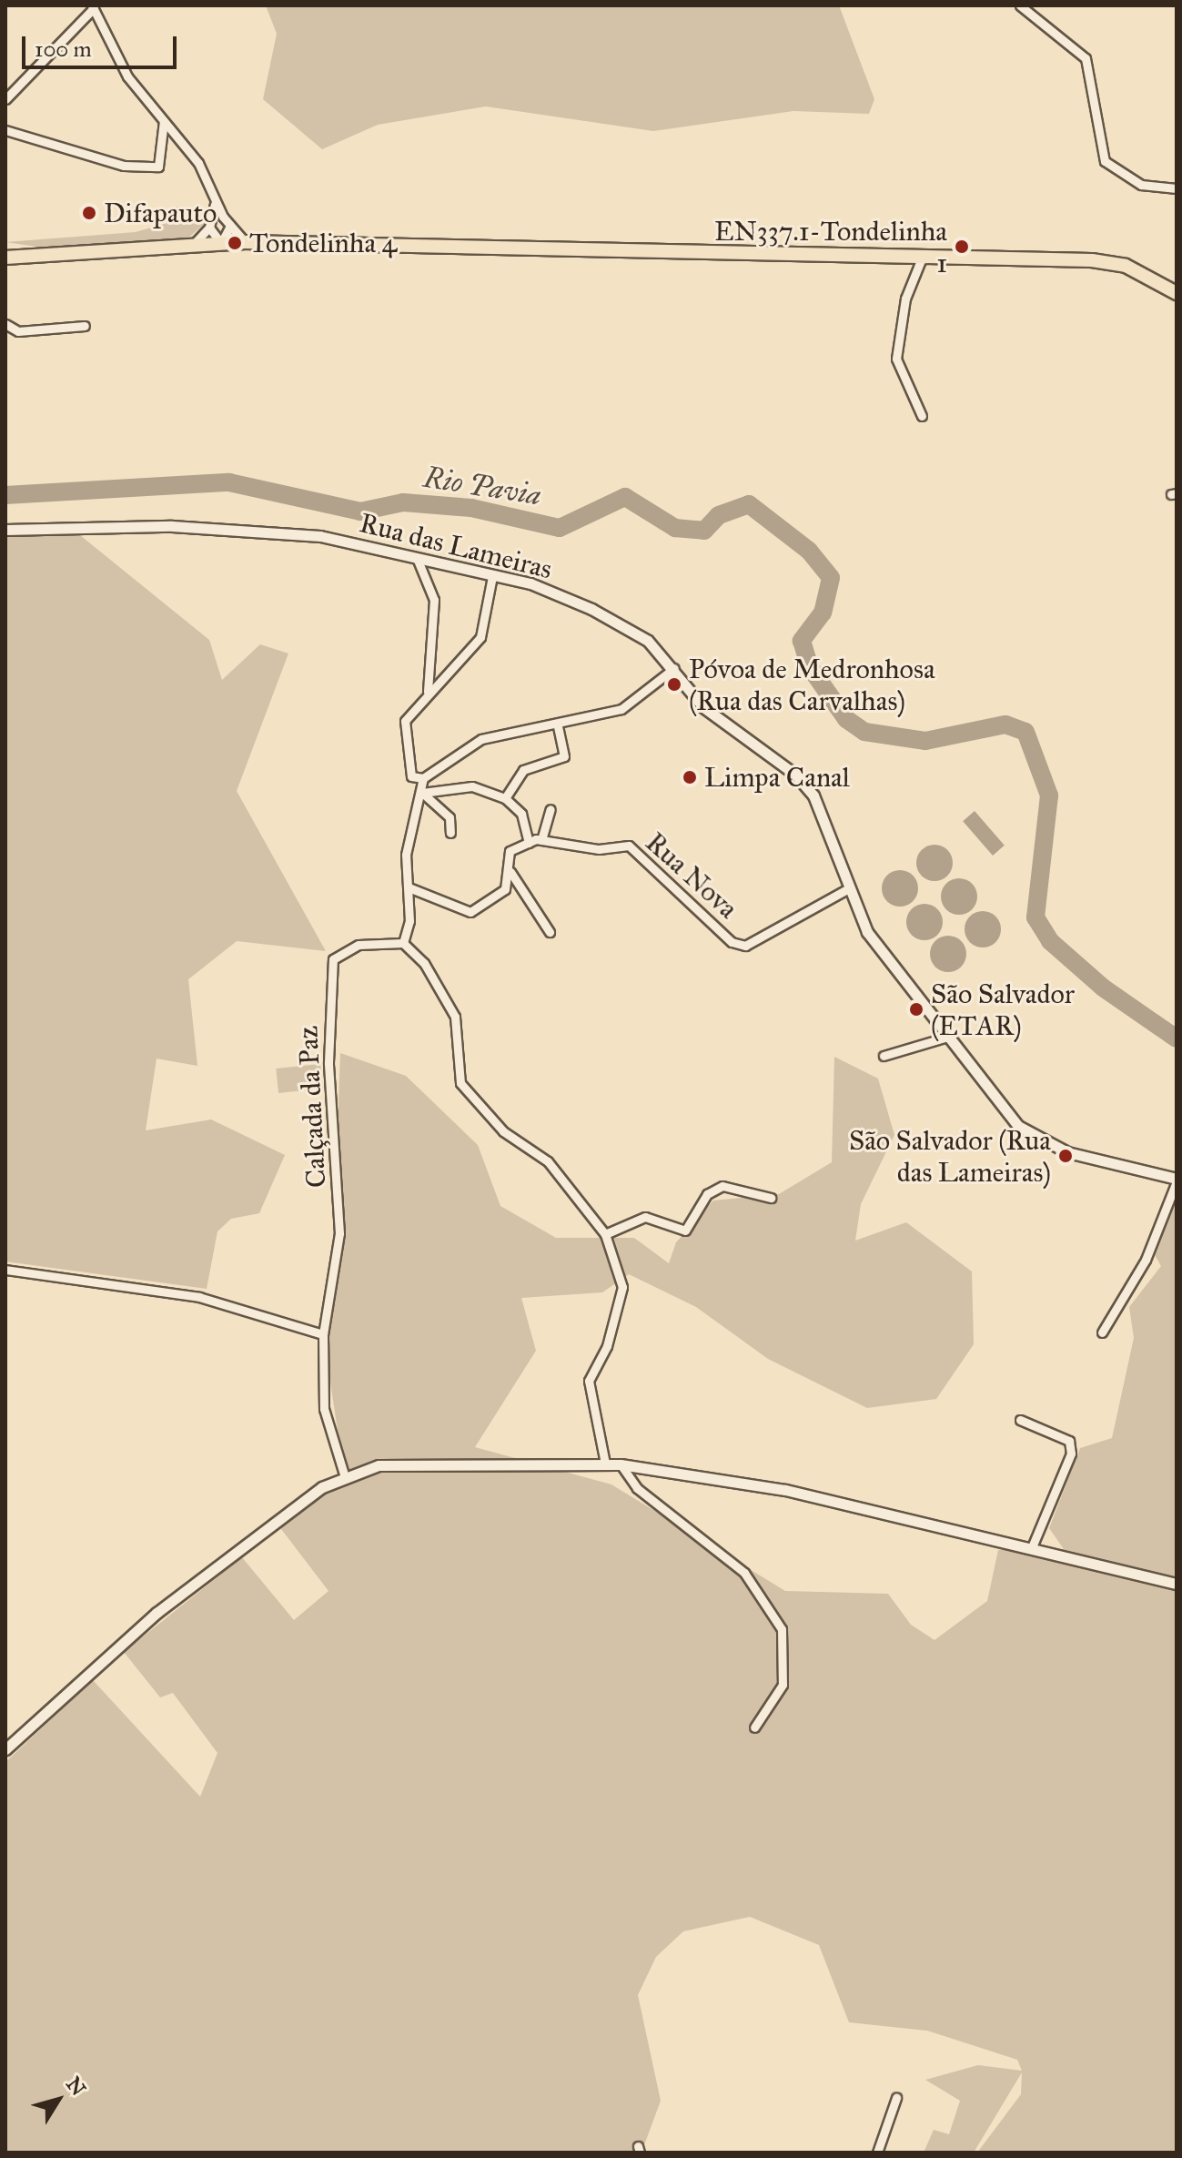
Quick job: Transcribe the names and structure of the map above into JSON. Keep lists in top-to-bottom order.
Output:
{
  "streets": {
    "street": ["Rua das Lameiras", "Rua Nova", "Calçada da Paz"]
  },
  "crossings": [
    ["Rua das Lameiras", "Rua Nova"]
  ],
  "water": ["Rio Pavia"],
  "places": [
    "Difapauto",
    "Tondelinha 4",
    "EN337.1-Tondelinha 1",
    "Póvoa de Medronhosa (Rua das Carvalhas)",
    "Limpa Canal",
    "São Salvador (ETAR)",
    "São Salvador (Rua das Lameiras)"
  ],
  "scale_bar": "100 m",
  "north": "top right"
}
